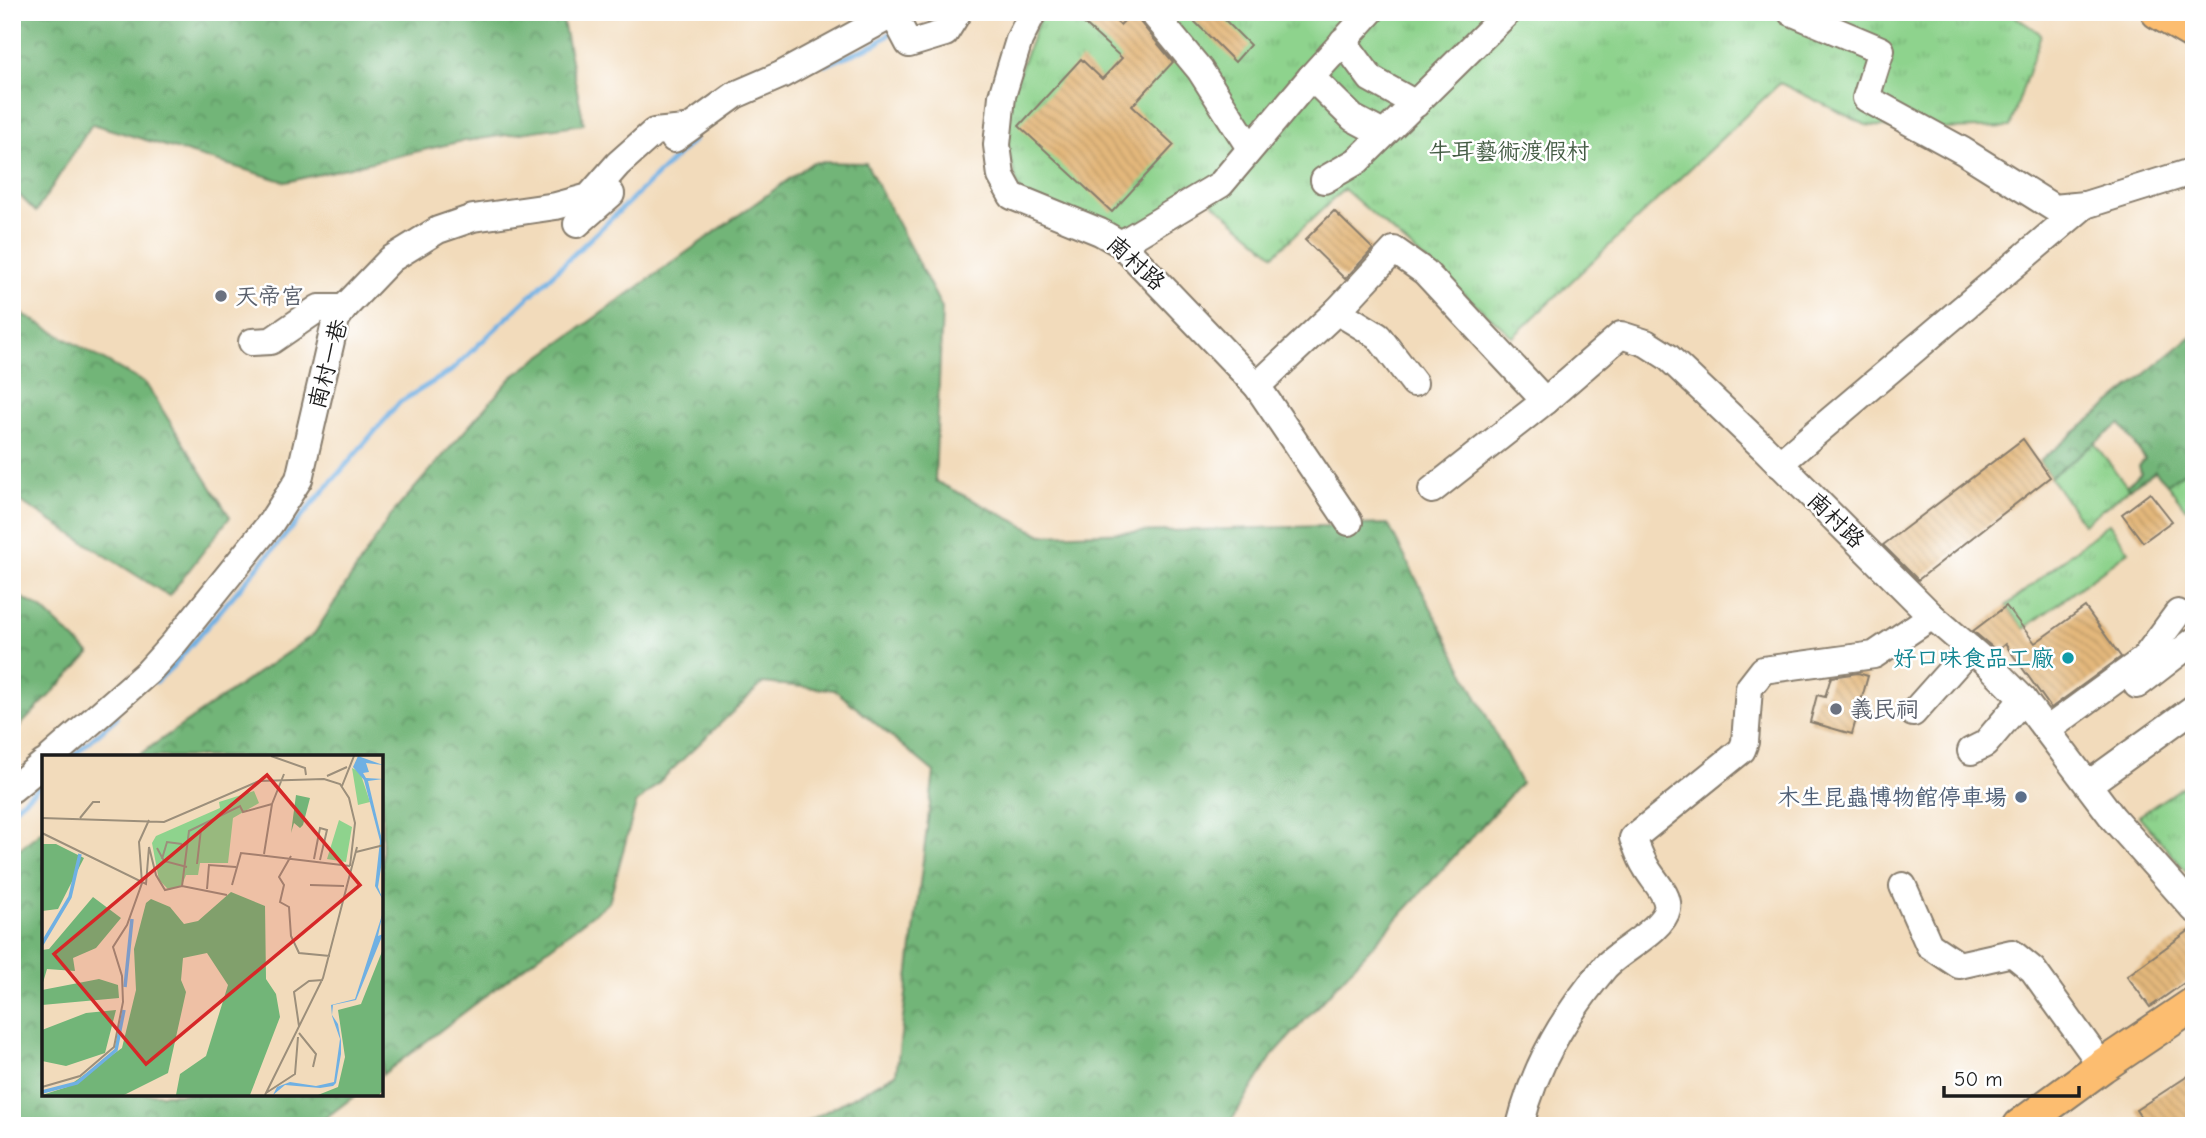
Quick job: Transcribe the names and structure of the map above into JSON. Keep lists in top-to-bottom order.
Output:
{
  "streets": {
    "street": ["南村路", "南村一巷"]
  },
  "parks": ["牛耳藝術渡假村"],
  "places": [
    "天帝宮",
    "好口味食品工廠",
    "義民祠",
    "木生昆蟲博物館停車場"
  ],
  "scale_bar": "50 m"
}
